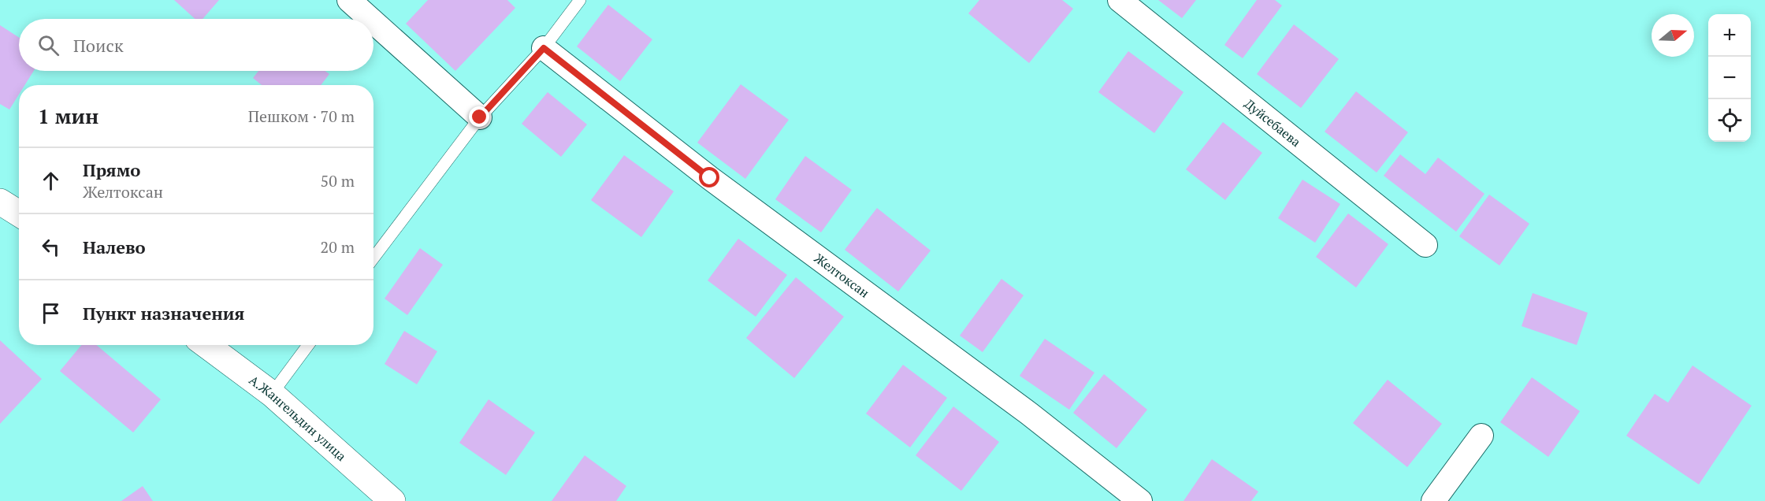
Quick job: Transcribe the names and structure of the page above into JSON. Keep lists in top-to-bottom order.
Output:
{
  "streets": {
    "street": ["Дуйсебаева", "Желтоксан", "А.Жангельдин улица"]
  },
  "north": "right",
  "page": {
    "map_buttons": ["+", "−"],
    "search": "Поиск",
    "heading": ["1 мин", "Пешком · 70 m"],
    "list": [
      ["Прямо", "Желтоксан", "50 m"],
      ["Налево", "20 m"],
      "Пункт назначения"
    ]
  }
}
